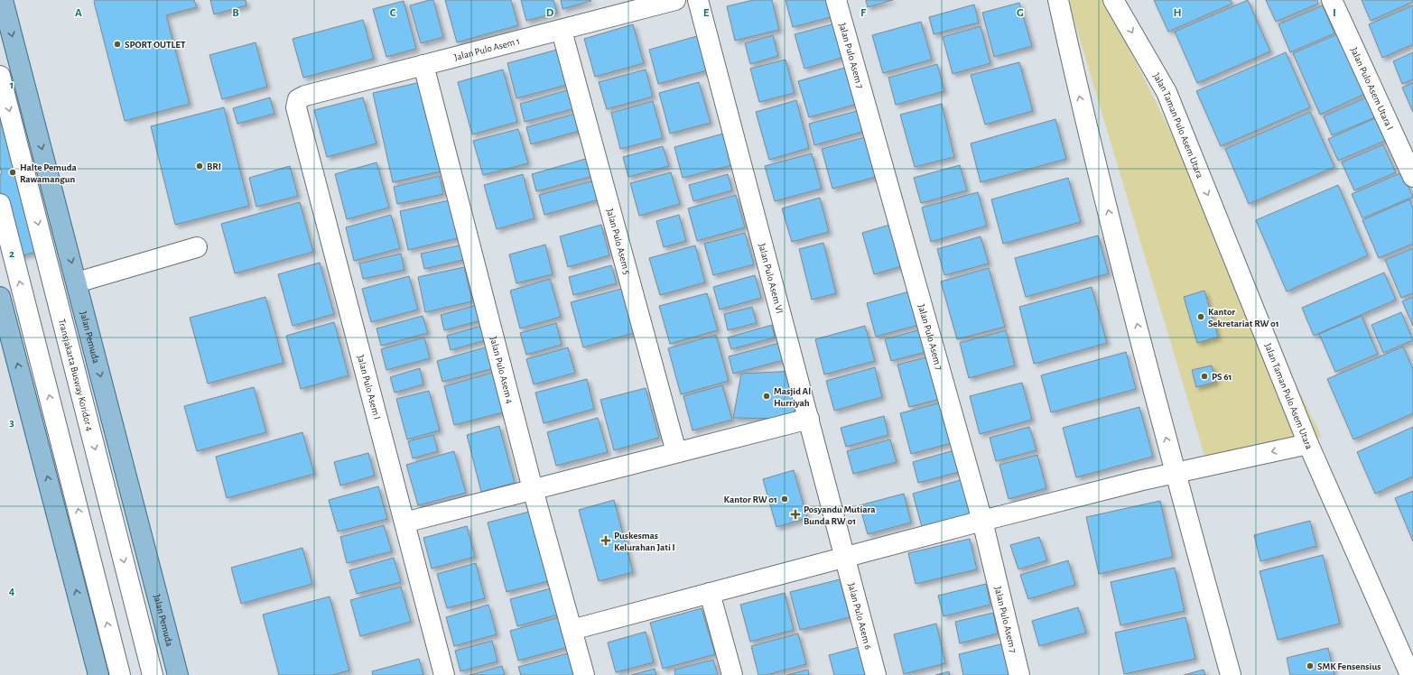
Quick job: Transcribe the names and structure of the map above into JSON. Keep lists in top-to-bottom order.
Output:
{
  "streets": {
    "main road": ["Jalan Pemuda"],
    "street": [
      "Jalan Pulo Asem 1",
      "Jalan Pulo Asem 7",
      "Jalan Pulo Asem Utara I",
      "Jalan Taman Pulo Asem Utara",
      "Jalan Pulo Asem 5",
      "Jalan Pulo Asem VI",
      "Jalan Pulo Asem 4",
      "Transjakarta Busway Koridor 4",
      "Jalan Pulo Asem I",
      "Jalan Pulo Asem 6"
    ]
  },
  "crossings": [
    ["Jalan Pulo Asem 1", "Jalan Pulo Asem 5"],
    ["Jalan Pulo Asem 1", "Jalan Pulo Asem 4"],
    ["Jalan Pulo Asem 1", "Jalan Pulo Asem I"],
    ["Jalan Pulo Asem VI", "Jalan Pulo Asem 6"]
  ],
  "places": {
    "other": [
      "SPORT OUTLET",
      "BRI",
      "Halte Pemuda Rawamangun",
      "Kantor Sekretariat RW 01",
      "PS 61",
      "Masjid Al Hurriyah",
      "Kantor RW 01",
      "SMK Fensensius"
    ],
    "health": ["Posyandu Mutiara Bunda RW 01", "Puskesmas Kelurahan Jati I"]
  },
  "grid": {
    "columns": [
      "A",
      "B",
      "C",
      "D",
      "E",
      "F",
      "G",
      "H",
      "I"
    ],
    "rows": [
      "1",
      "2",
      "3",
      "4"
    ]
  }
}
